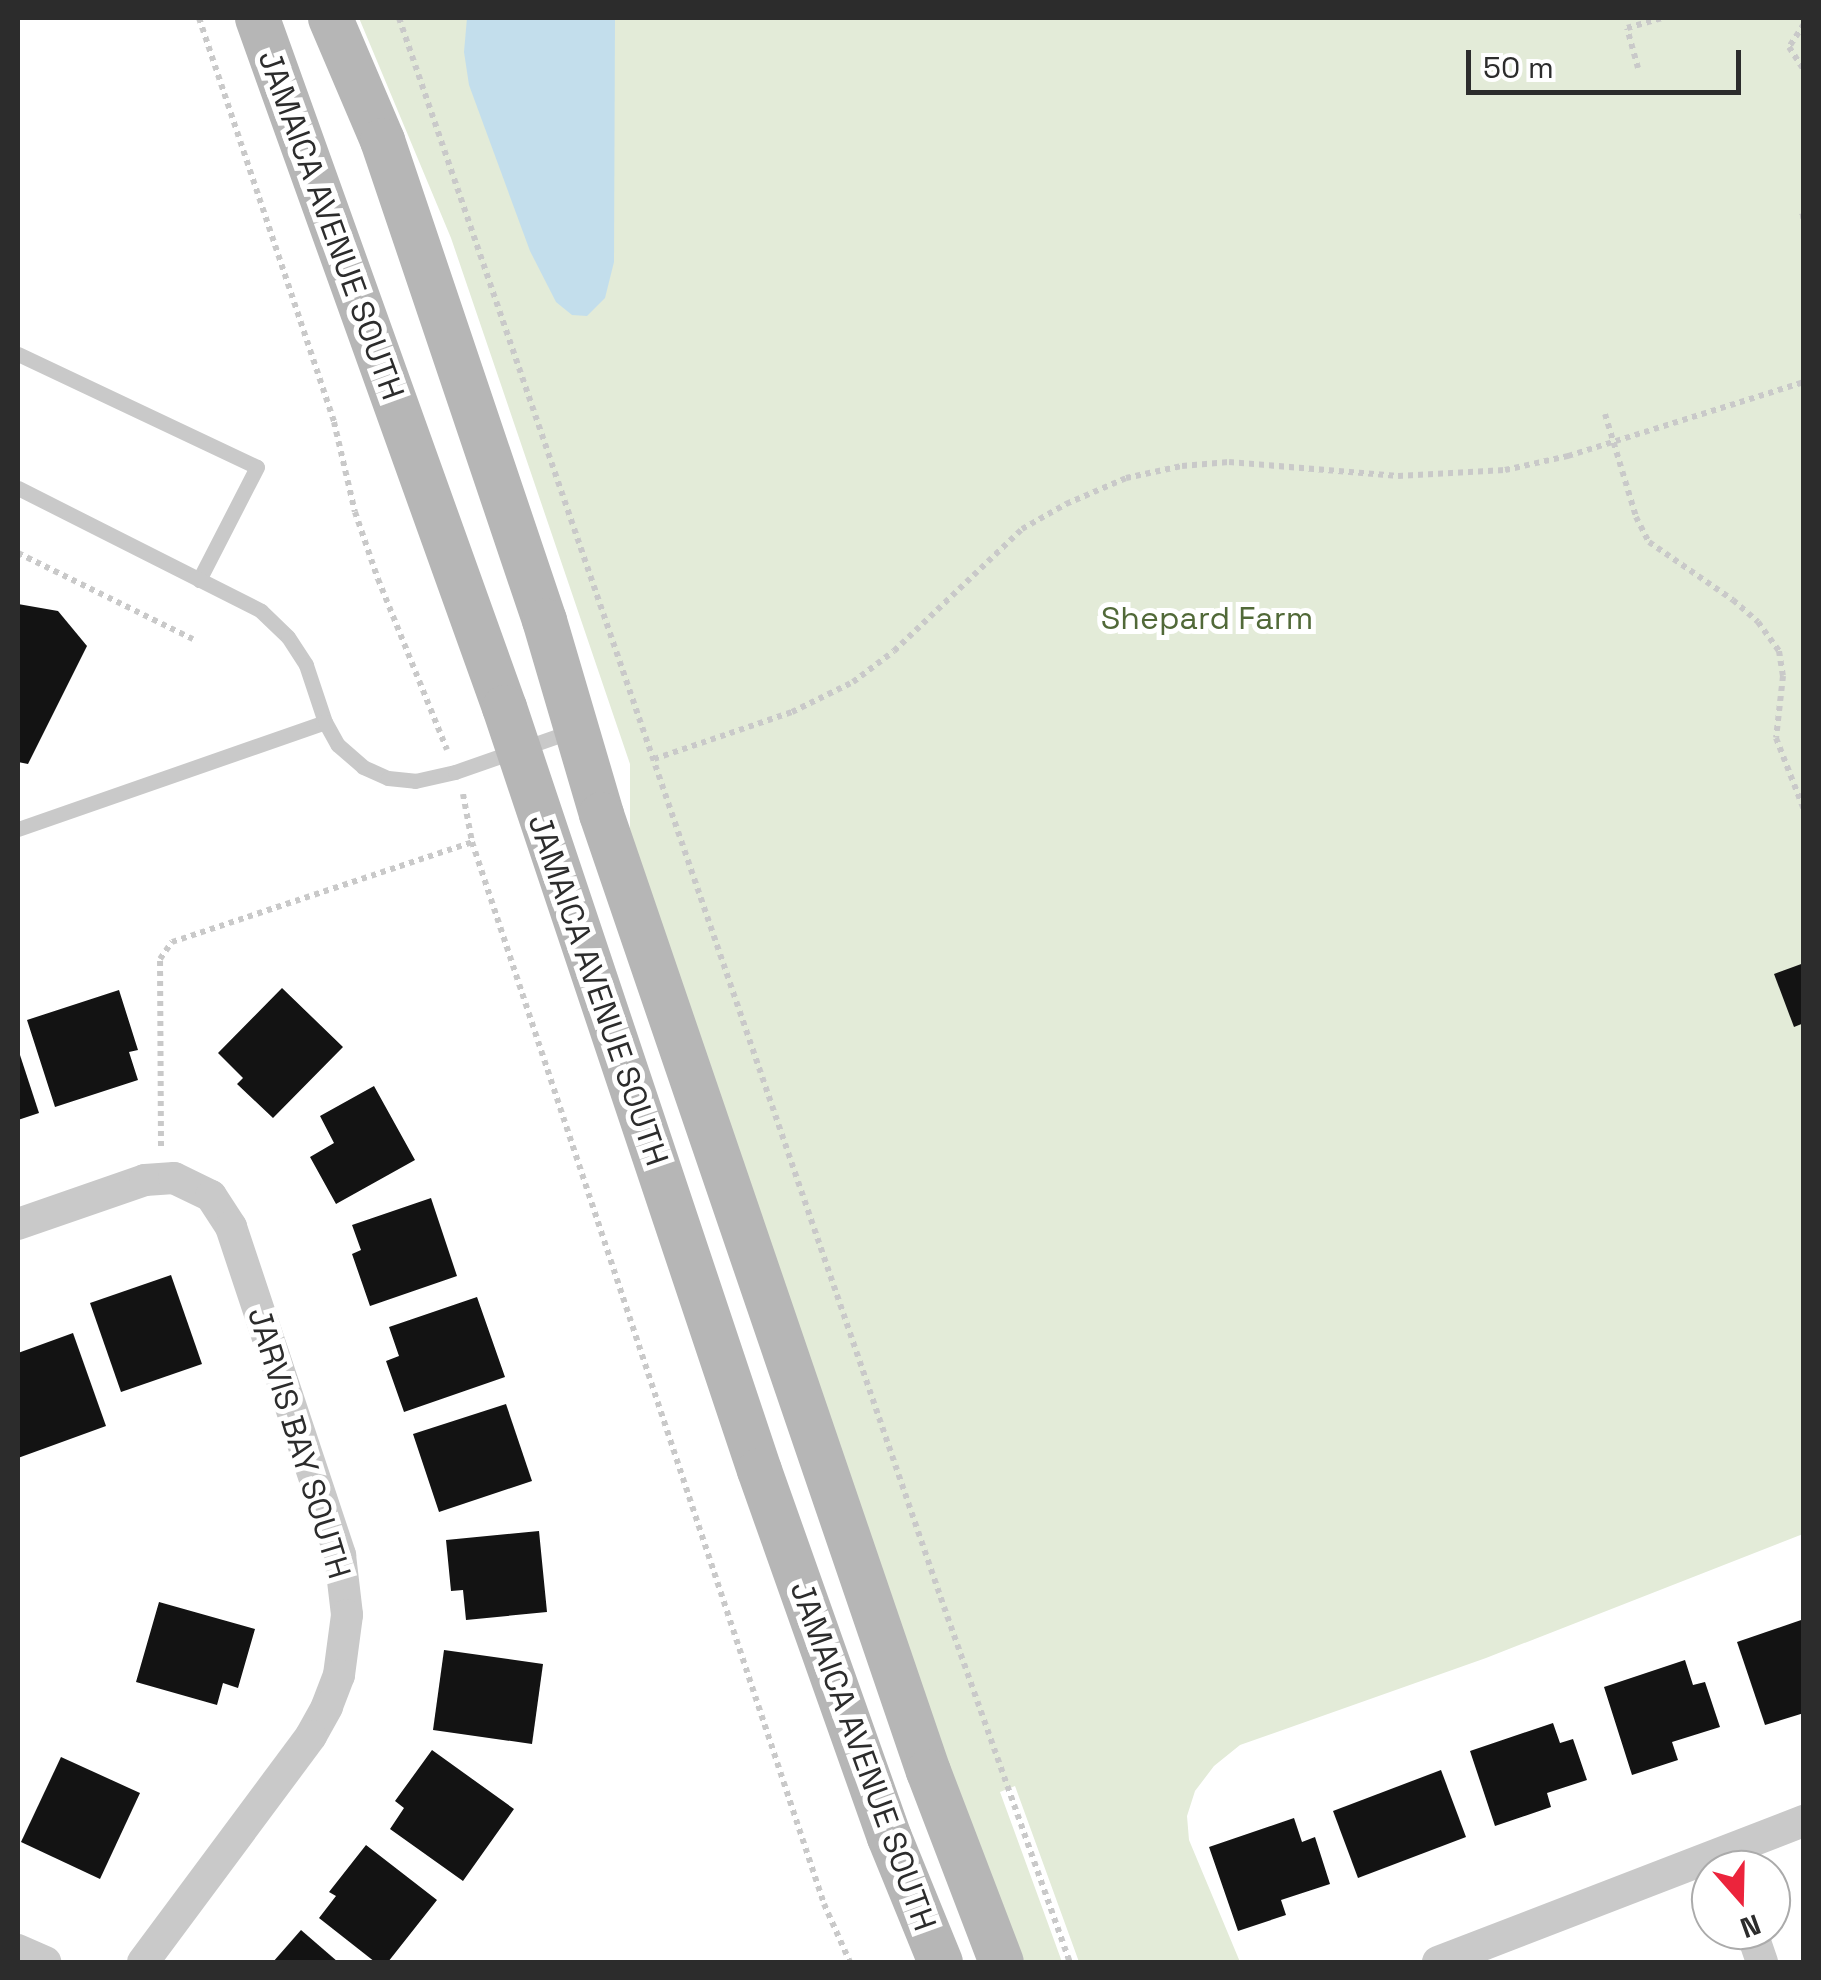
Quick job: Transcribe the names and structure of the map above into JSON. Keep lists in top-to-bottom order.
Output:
{
  "streets": {
    "street": ["JAMAICA AVENUE SOUTH", "JARVIS BAY SOUTH"]
  },
  "parks": ["Shepard Farm"],
  "scale_bar": "50 m",
  "north": "bottom"
}
